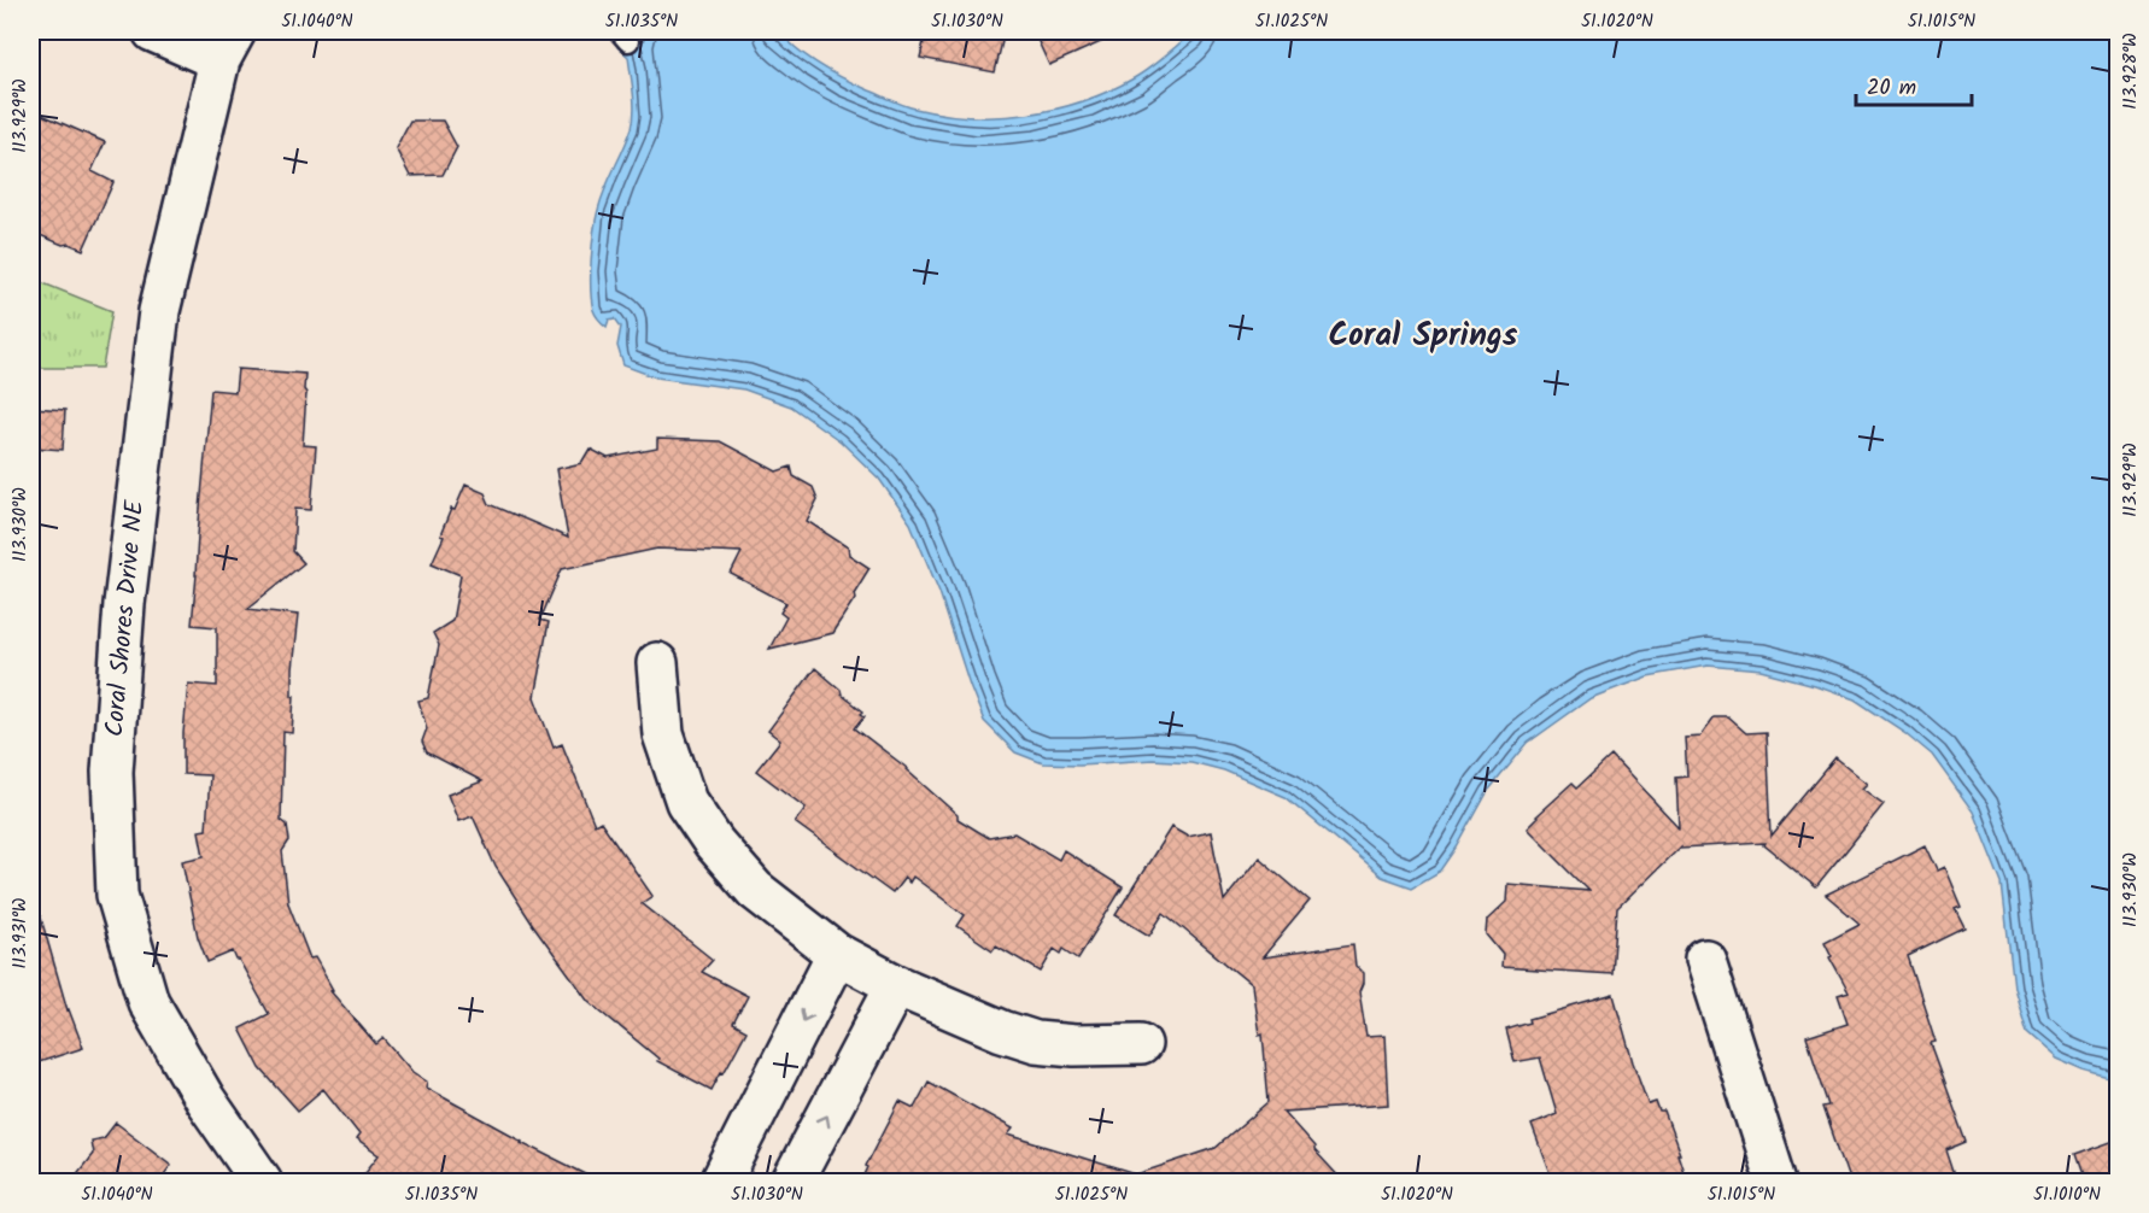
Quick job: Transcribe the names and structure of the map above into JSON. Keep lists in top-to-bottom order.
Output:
{
  "streets": {
    "street": ["Coral Shores Drive NE"]
  },
  "districts": ["Coral Springs"],
  "scale_bar": "20 m",
  "coordinates": [
    "51.1040°N",
    "51.1035°N",
    "51.1030°N",
    "51.1025°N",
    "51.1020°N",
    "51.1015°N",
    "113.928°W",
    "113.929°W",
    "113.930°W",
    "113.931°W",
    "51.1010°N"
  ]
}
